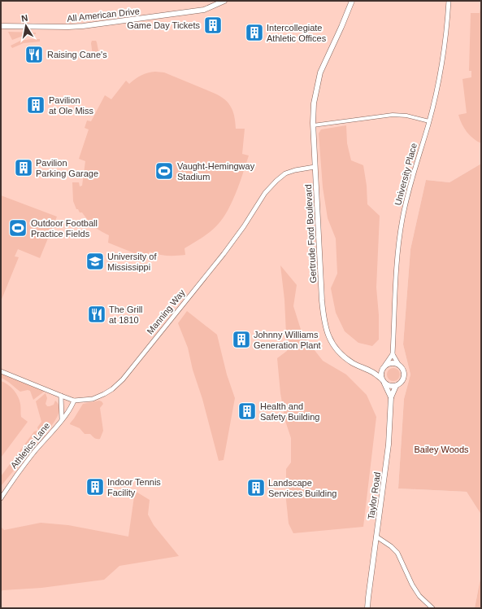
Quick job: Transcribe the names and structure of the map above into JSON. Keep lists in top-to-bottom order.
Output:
{
  "streets": {
    "street": [
      "All American Drive",
      "University Place",
      "Gertrude Ford Boulevard",
      "Manning Way",
      "Athletics Lane",
      "Taylor Road"
    ]
  },
  "crossings": [
    ["Gertrude Ford Boulevard", "Manning Way"],
    ["Gertrude Ford Boulevard", "Taylor Road"],
    ["Manning Way", "Athletics Lane"]
  ],
  "parks": ["Bailey Woods"],
  "places": {
    "building": [
      "Game Day Tickets",
      "Intercollegiate Athletic Offices",
      "Pavilion at Ole Miss",
      "Pavilion Parking Garage",
      "Johnny Williams Generation Plant",
      "Health and Safety Building",
      "Indoor Tennis Facility",
      "Landscape Services Building"
    ],
    "restaurant": ["Raising Cane's", "The Grill at 1810"],
    "sports": ["Vaught-Hemingway Stadium", "Outdoor Football Practice Fields"],
    "school or university": ["University of Mississippi"]
  },
  "north": "top"
}
